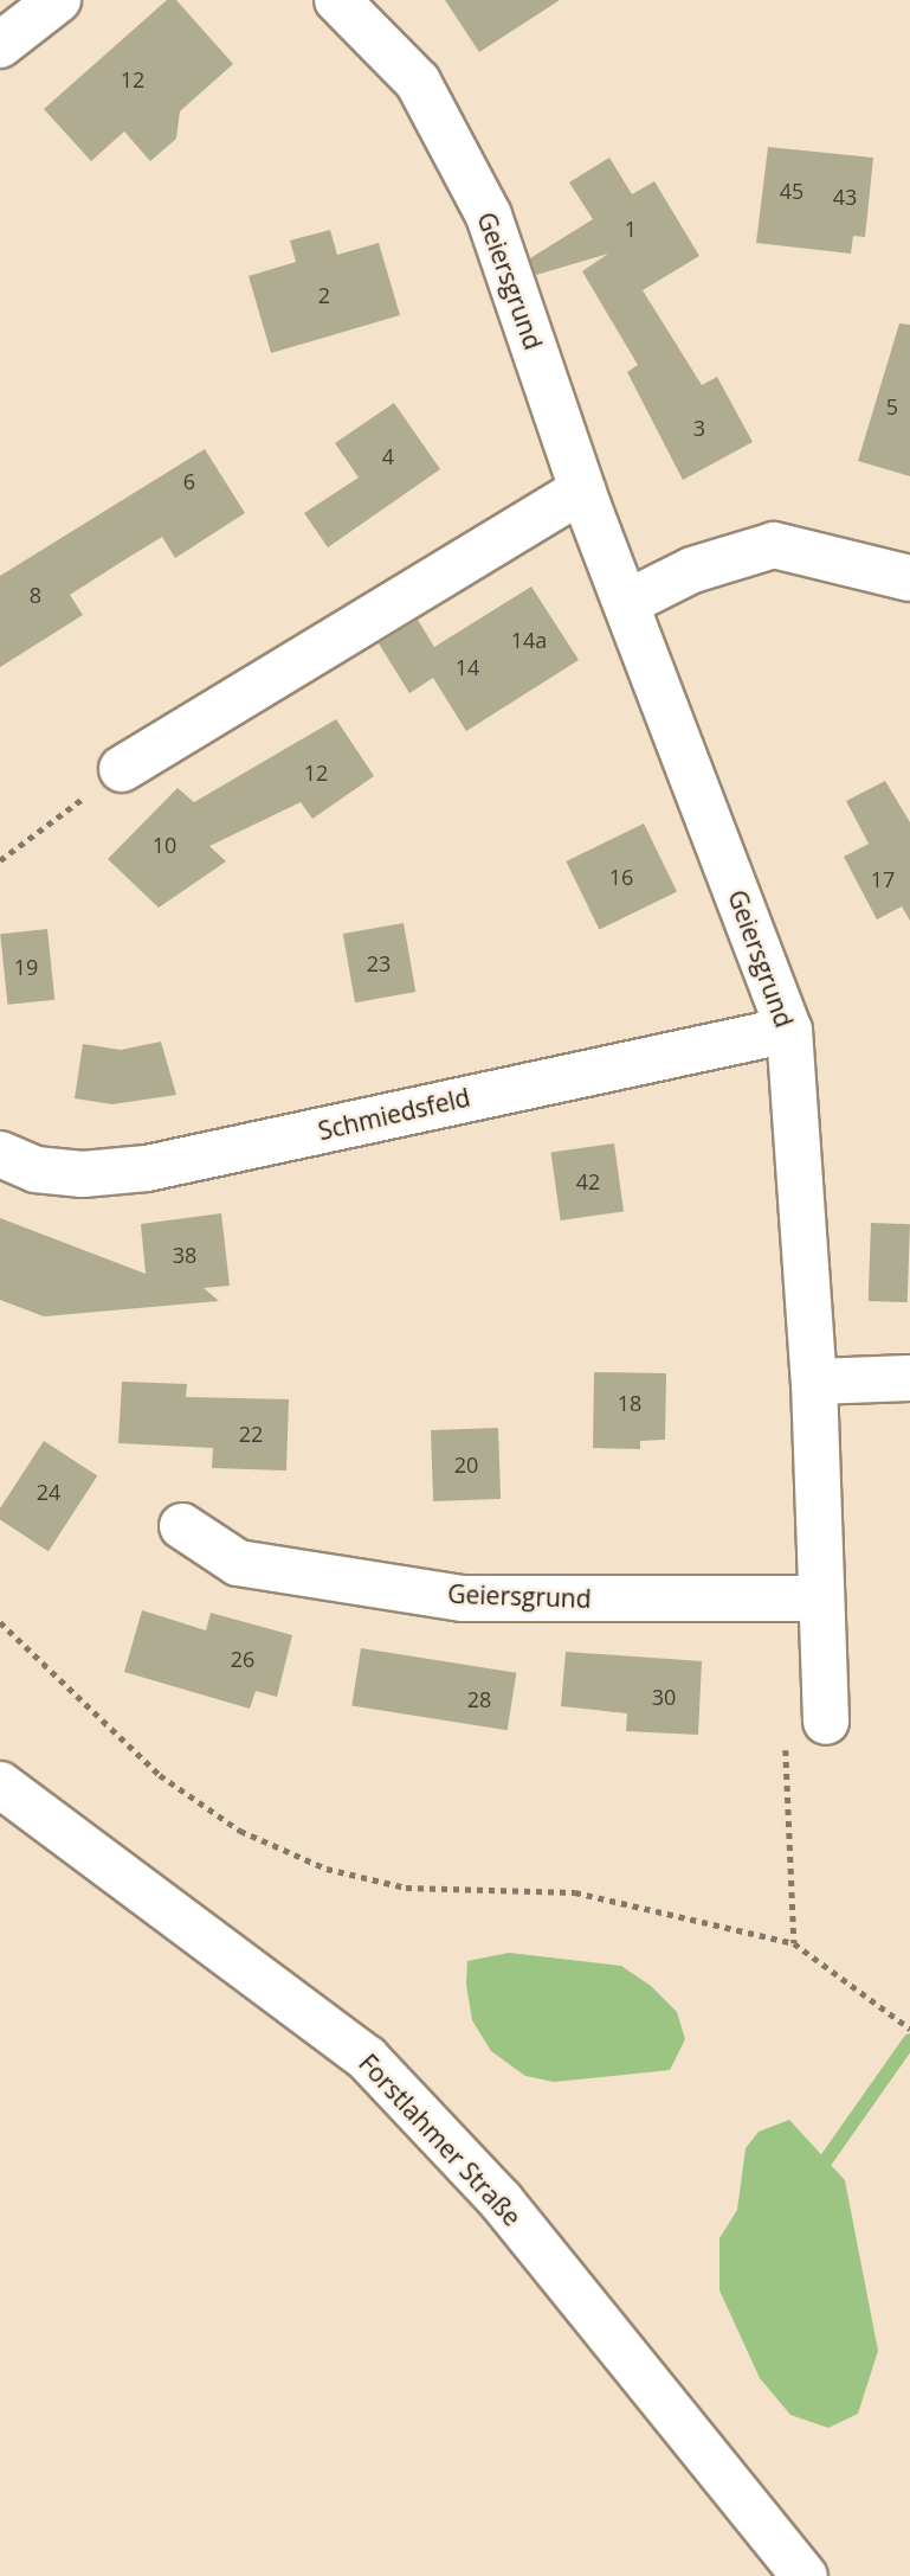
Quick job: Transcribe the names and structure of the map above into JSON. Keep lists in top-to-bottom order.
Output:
{
  "streets": {
    "street": ["Geiersgrund", "Schmiedsfeld", "Forstlahmer Straße"]
  },
  "crossings": [
    ["Geiersgrund", "Schmiedsfeld"]
  ],
  "house_numbers": [
    "12",
    "45",
    "43",
    "1",
    "2",
    "5",
    "3",
    "4",
    "6",
    "8",
    "14a",
    "14",
    "12",
    "10",
    "16",
    "17",
    "23",
    "19",
    "42",
    "38",
    "18",
    "22",
    "20",
    "24",
    "26",
    "30",
    "28"
  ]
}
